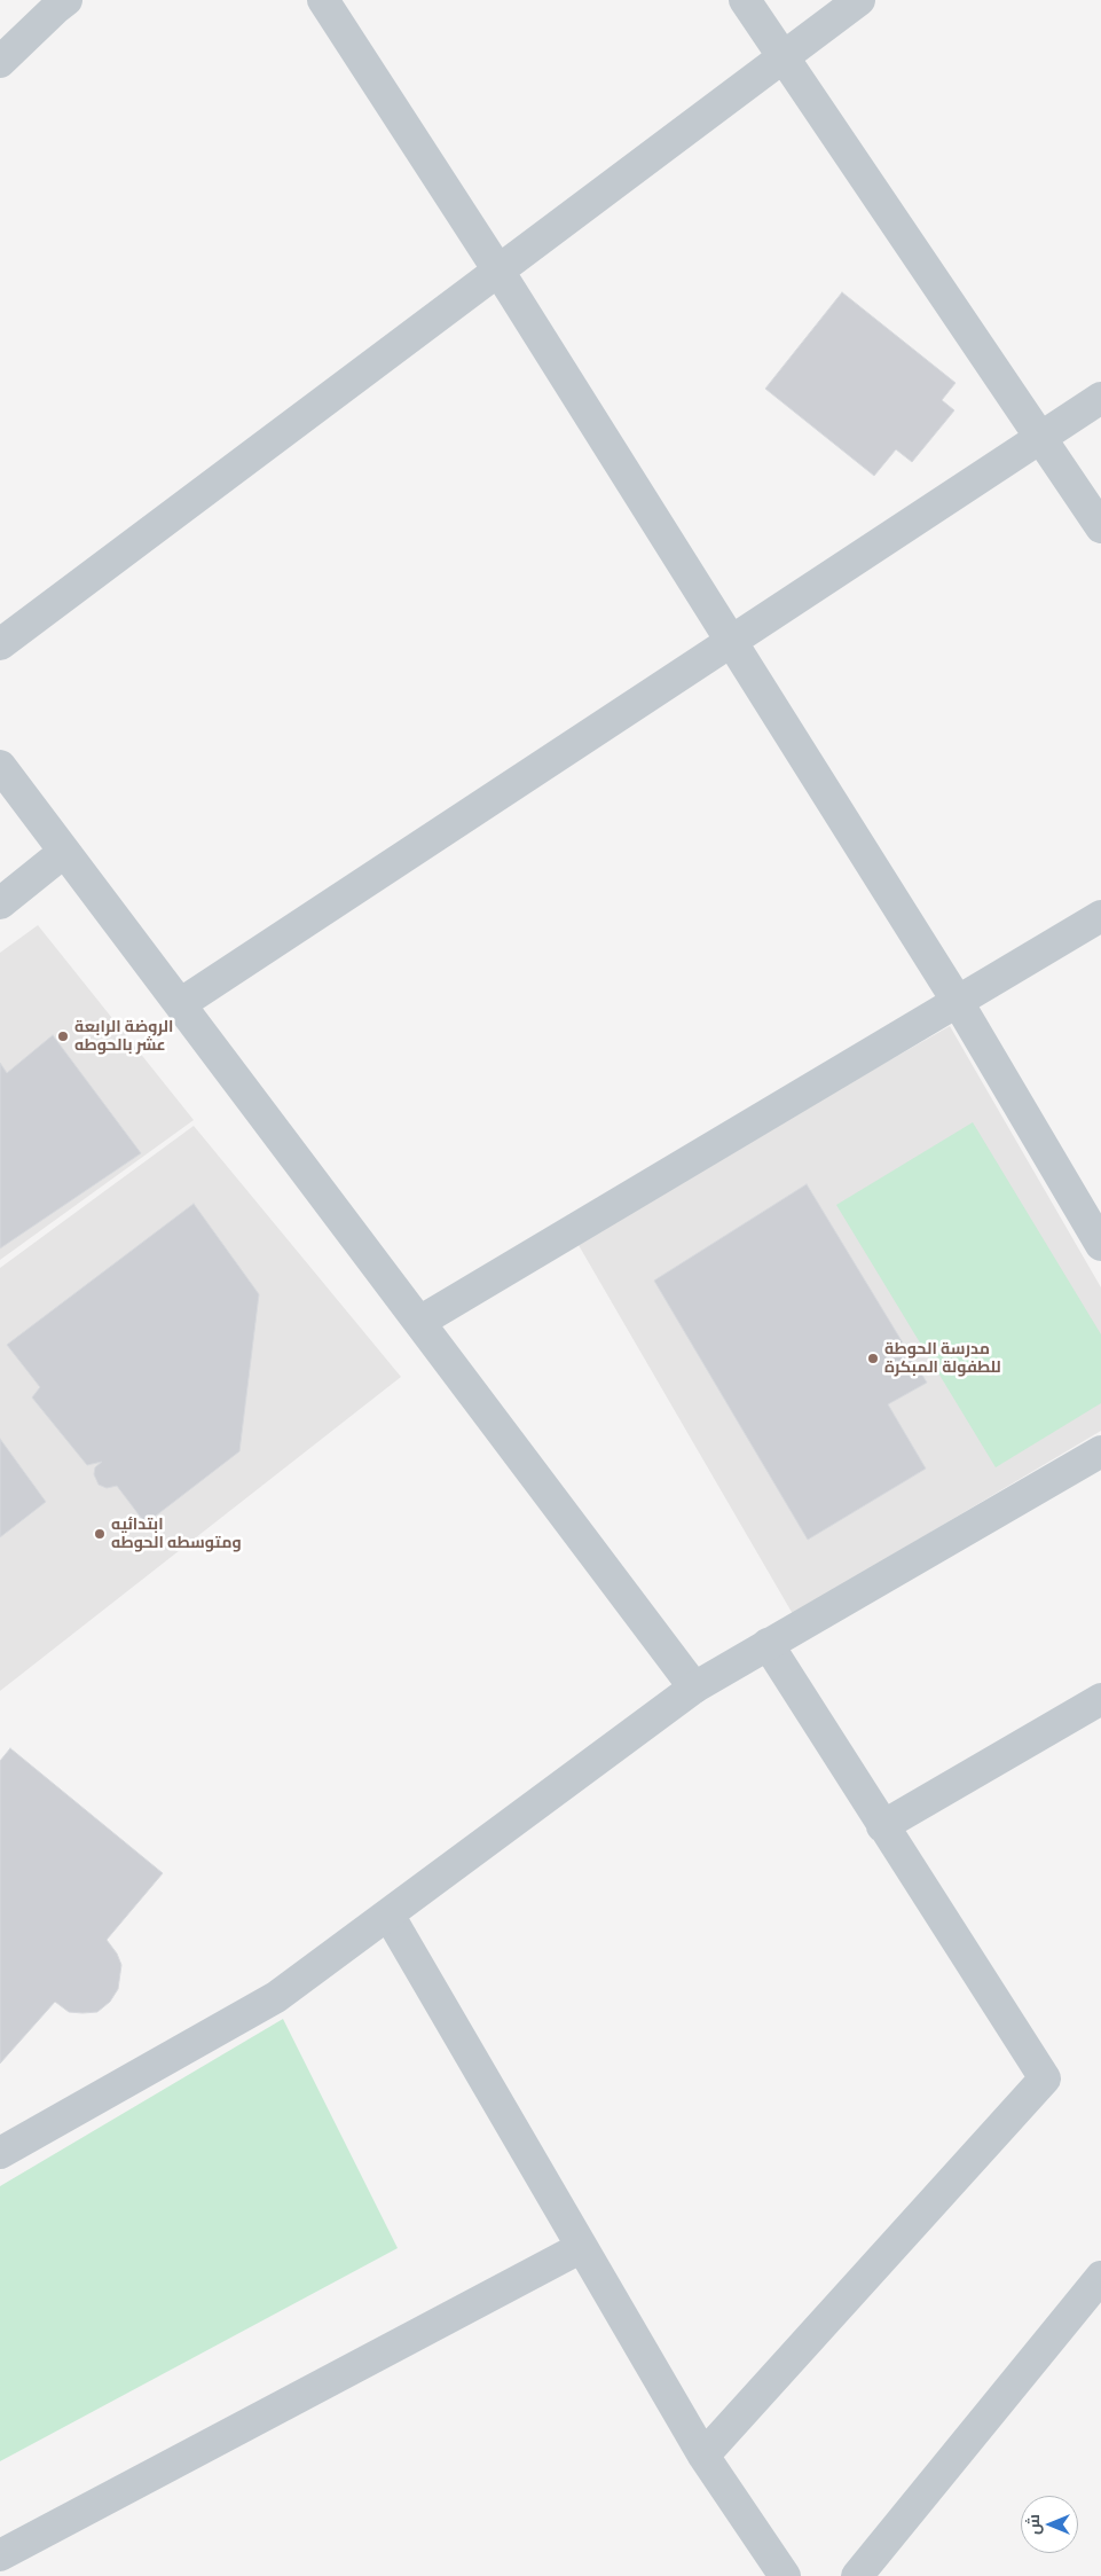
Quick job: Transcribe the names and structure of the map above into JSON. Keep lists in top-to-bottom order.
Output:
{
  "places": ["الروضة الرابعة عشر بالحوطه", "مدرسة الحوطة للطفولة المبكرة", "ابتدائيه ومتوسطه الحوطه"],
  "north": "left"
}
